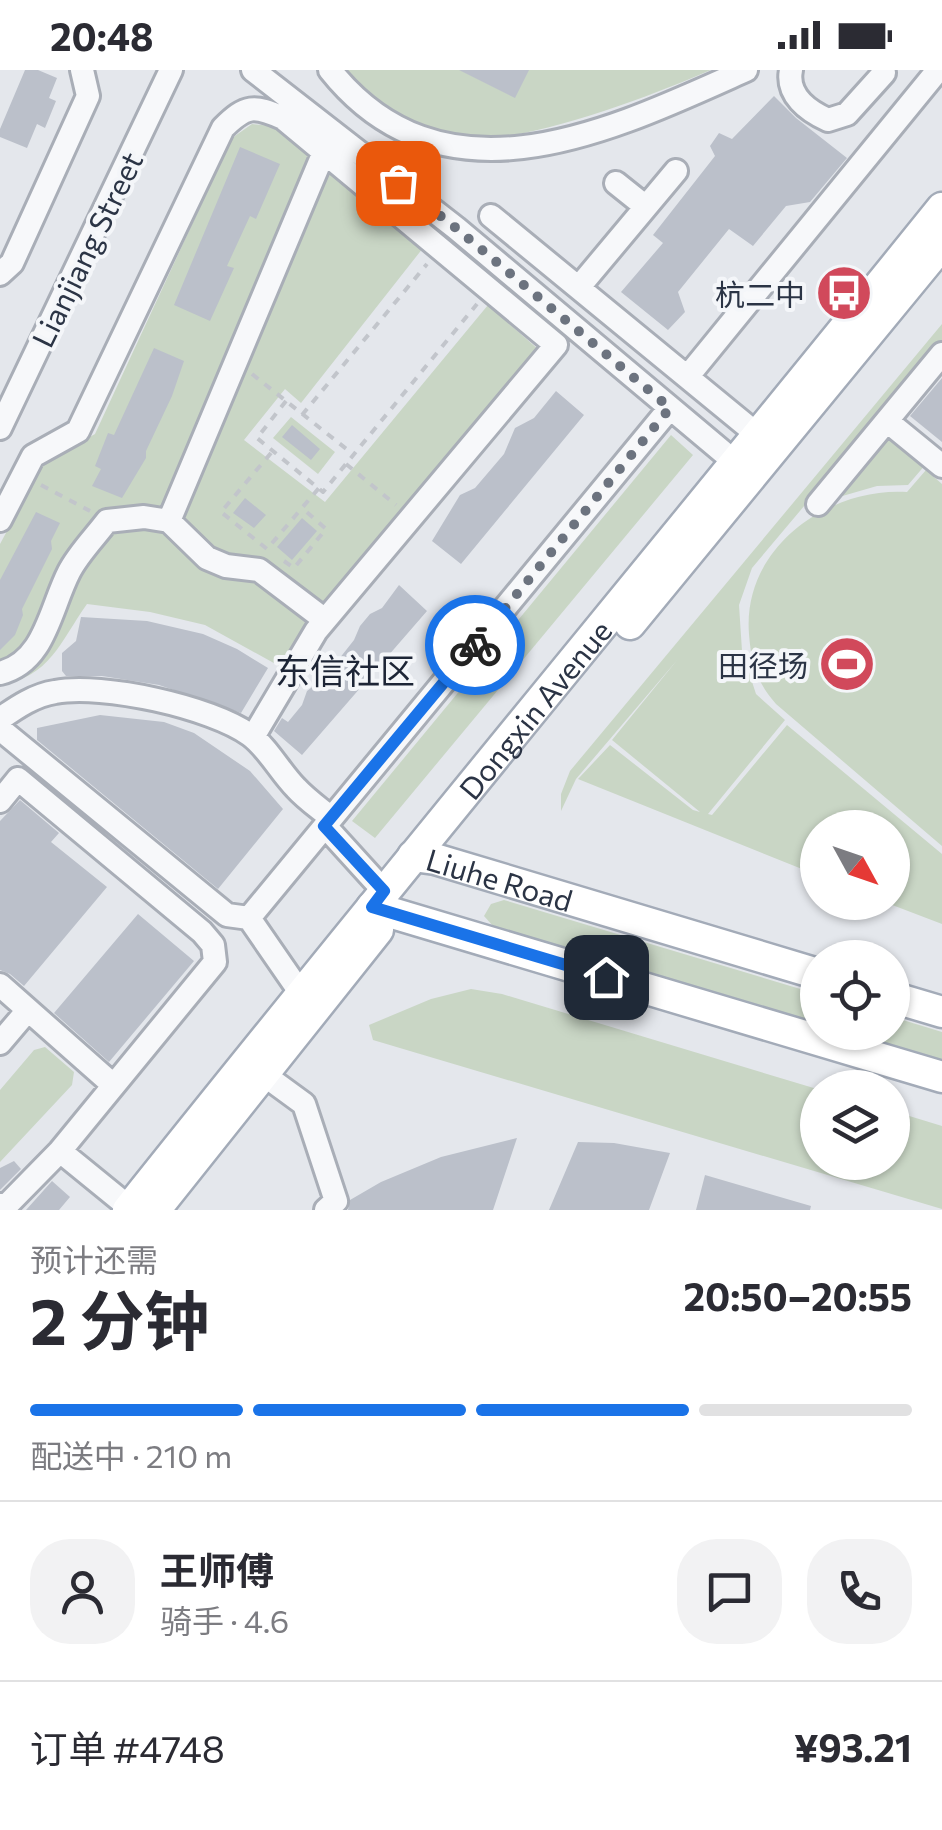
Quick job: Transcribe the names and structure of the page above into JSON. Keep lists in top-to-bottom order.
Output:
{
  "streets": {
    "main road": ["Dongxin Avenue", "Liuhe Road"],
    "street": ["Lianjiang Street"]
  },
  "crossings": [
    ["Dongxin Avenue", "Liuhe Road"]
  ],
  "districts": ["东信社区"],
  "places": {
    "bus stop": ["杭二中"],
    "sports": ["田径场"]
  },
  "north": "bottom right",
  "page": {
    "status": "20:48",
    "heading": ["2 分钟", "预计还需", "20:50–20:55"],
    "panel": [
      "王师傅",
      "骑手 · 4.6",
      "订单 #4748",
      "¥93.21"
    ],
    "bar": "配送中 · 210 m"
  }
}
